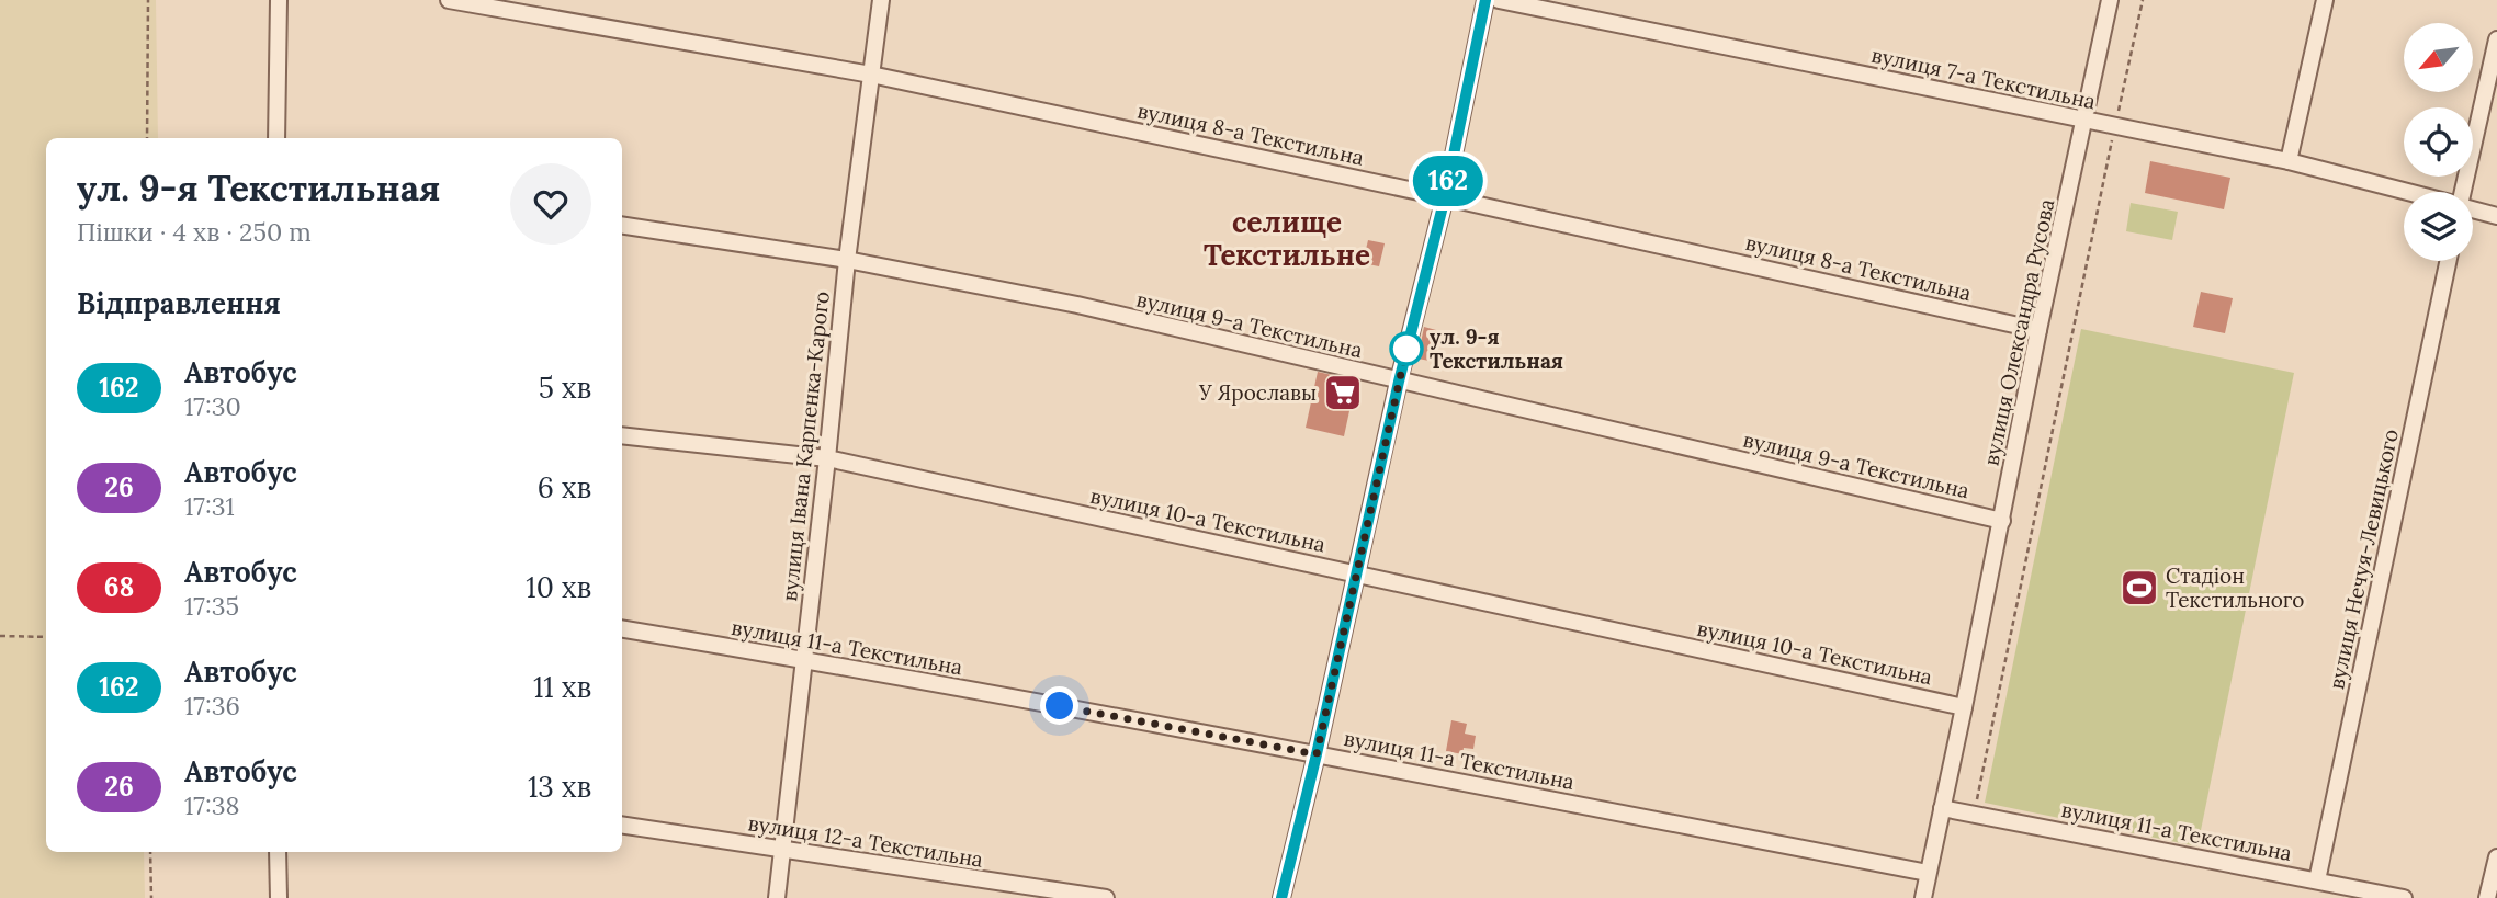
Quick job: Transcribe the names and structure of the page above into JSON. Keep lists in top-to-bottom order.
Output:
{
  "streets": {
    "street": [
      "вулиця 7-а Текстильна",
      "вулиця 8-а Текстильна",
      "вулиця 9-а Текстильна",
      "вулиця Олександра Русова",
      "вулиця Івана Карпенка-Карого",
      "вулиця 10-а Текстильна",
      "вулиця Нечуя-Левицького",
      "вулиця 11-а Текстильна",
      "вулиця 12-а Текстильна"
    ]
  },
  "crossings": [
    ["вулиця 7-а Текстильна", "вулиця Олександра Русова"],
    ["вулиця 8-а Текстильна", "вулиця Олександра Русова"],
    ["вулиця 8-а Текстильна", "вулиця Івана Карпенка-Карого"],
    ["вулиця 9-а Текстильна", "вулиця Олександра Русова"],
    ["вулиця 9-а Текстильна", "вулиця Івана Карпенка-Карого"],
    ["вулиця Олександра Русова", "вулиця 10-а Текстильна"],
    ["вулиця Олександра Русова", "вулиця 11-а Текстильна"],
    ["вулиця Івана Карпенка-Карого", "вулиця 10-а Текстильна"],
    ["вулиця Івана Карпенка-Карого", "вулиця 11-а Текстильна"],
    ["вулиця Івана Карпенка-Карого", "вулиця 12-а Текстильна"],
    ["вулиця Нечуя-Левицького", "вулиця 11-а Текстильна"]
  ],
  "districts": ["селище Текстильне"],
  "places": {
    "other": ["ул. 9-я Текстильная"],
    "supermarket": ["У Ярославы"],
    "sports": ["Стадіон Текстильного"]
  },
  "lines": ["bus line 162"],
  "north": "bottom left",
  "page": {
    "on_map": "162",
    "heading": [
      ["ул. 9-я Текстильная", "Пішки · 4 хв · 250 m"],
      "Відправлення"
    ],
    "list": [
      {
        "mark": "162",
        "name": "Автобус",
        "note": "17:30",
        "value": "5 хв"
      },
      {
        "mark": "26",
        "name": "Автобус",
        "note": "17:31",
        "value": "6 хв"
      },
      {
        "mark": "68",
        "name": "Автобус",
        "note": "17:35",
        "value": "10 хв"
      },
      {
        "mark": "162",
        "name": "Автобус",
        "note": "17:36",
        "value": "11 хв"
      },
      {
        "mark": "26",
        "name": "Автобус",
        "note": "17:38",
        "value": "13 хв"
      }
    ]
  }
}
